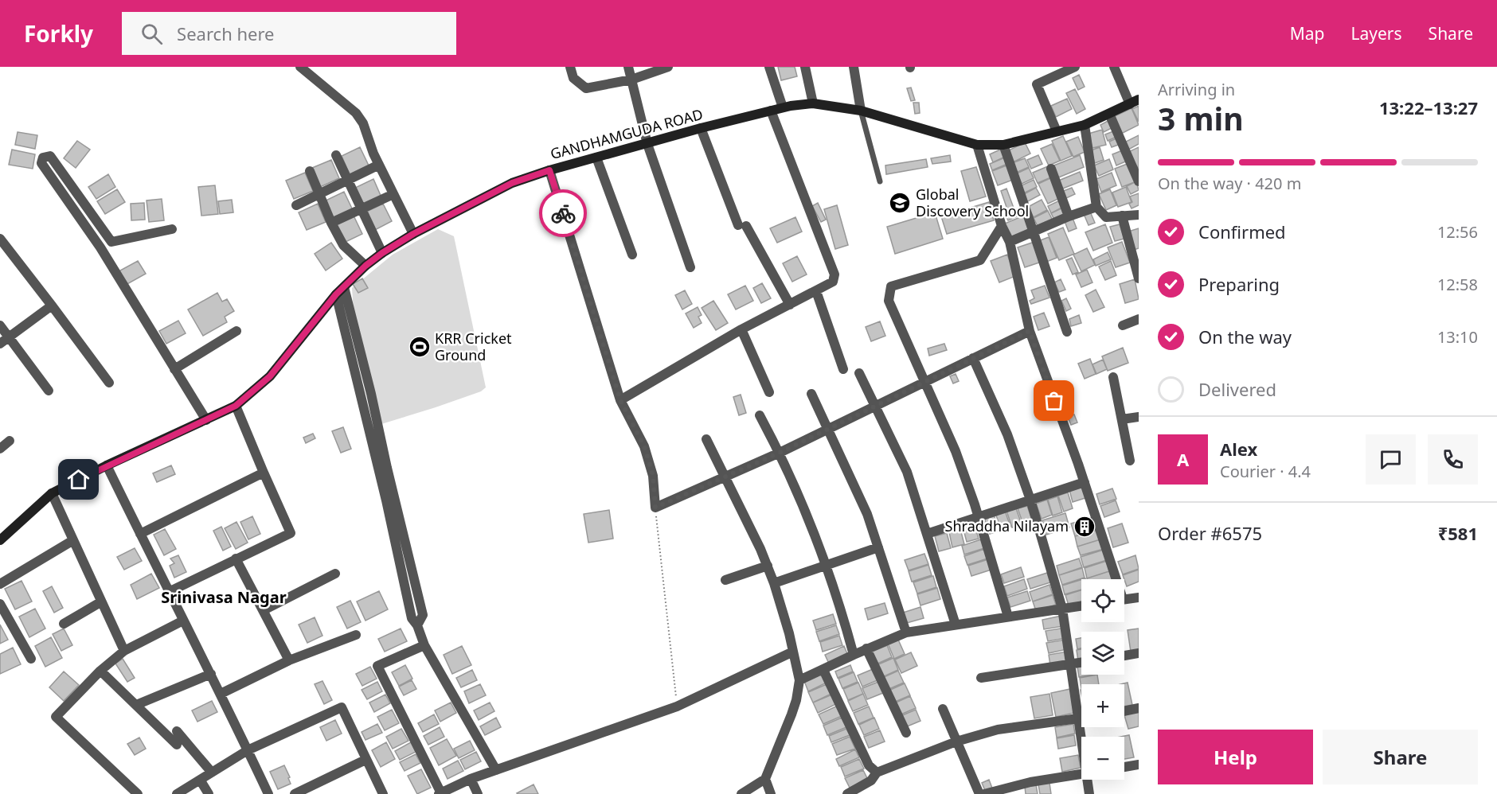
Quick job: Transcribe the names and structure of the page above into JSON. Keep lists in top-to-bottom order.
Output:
{
  "streets": {
    "street": ["GANDHAMGUDA ROAD"]
  },
  "districts": ["Srinivasa Nagar"],
  "places": {
    "school or university": ["Global Discovery School"],
    "sports": ["KRR Cricket Ground"],
    "building": ["Shraddha Nilayam"]
  },
  "page": {
    "header": "Forkly",
    "search": "Search here",
    "nav": ["Map", "Layers", "Share"],
    "heading": ["3 min", "Arriving in", "13:22–13:27"],
    "panel": [
      "Alex",
      "Courier · 4.4",
      "Order #6575",
      "₹581"
    ],
    "bar": "On the way · 420 m",
    "list": [
      ["Confirmed", "12:56"],
      ["Preparing", "12:58"],
      ["On the way", "13:10"],
      "Delivered"
    ],
    "round": "A",
    "map_buttons": ["+", "−"],
    "buttons": ["Help", "Share"]
  }
}
